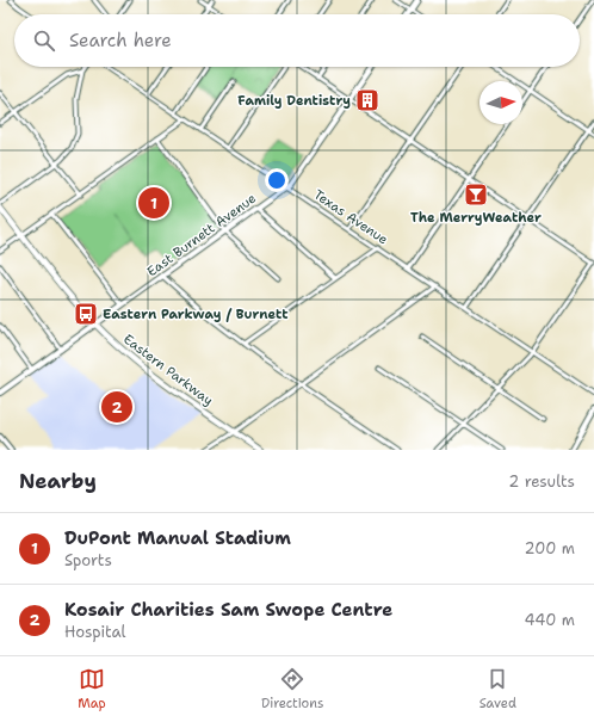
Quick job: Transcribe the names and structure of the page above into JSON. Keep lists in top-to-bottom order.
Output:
{
  "streets": {
    "main road": ["Eastern Parkway"],
    "street": ["Texas Avenue", "East Burnett Avenue"]
  },
  "crossings": [
    ["Texas Avenue", "East Burnett Avenue"],
    ["East Burnett Avenue", "Eastern Parkway"]
  ],
  "places": {
    "building": ["Family Dentistry"],
    "bar": ["The MerryWeather"],
    "bus stop": ["Eastern Parkway / Burnett"]
  },
  "north": "right",
  "page": {
    "search": "Search here",
    "pins": ["1", "2"],
    "heading": ["Nearby", "2 results"],
    "list": [
      {
        "mark": "1",
        "name": "DuPont Manual Stadium",
        "note": "Sports",
        "value": "200 m"
      },
      {
        "mark": "2",
        "name": "Kosair Charities Sam Swope Centre",
        "note": "Hospital",
        "value": "440 m"
      }
    ],
    "nav": ["Map", "Directions", "Saved"]
  }
}
